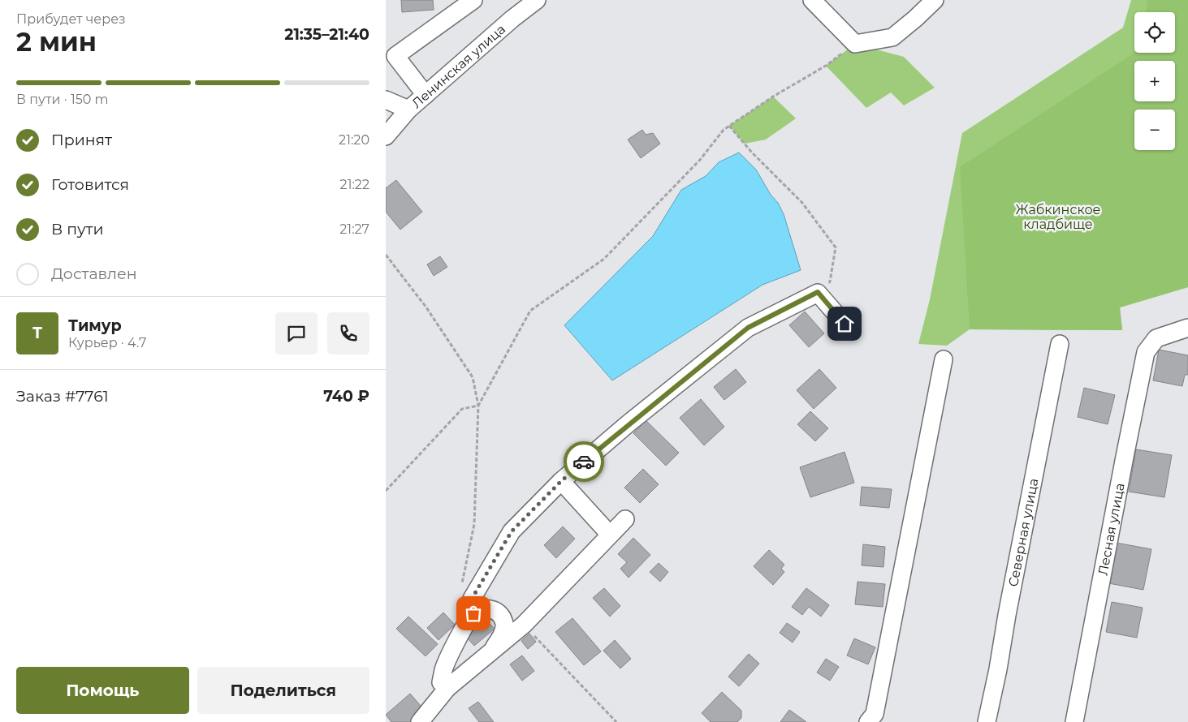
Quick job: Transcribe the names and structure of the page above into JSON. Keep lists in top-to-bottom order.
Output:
{
  "streets": {
    "street": ["Ленинская улица", "Лесная улица", "Северная улица"]
  },
  "parks": ["Жабкинское кладбище"],
  "page": {
    "heading": ["2 мин", "Прибудет через", "21:35–21:40"],
    "panel": [
      "Тимур",
      "Курьер · 4.7",
      "Заказ #7761",
      "740 ₽"
    ],
    "map_buttons": ["+", "−"],
    "bar": "В пути · 150 m",
    "list": [
      ["Принят", "21:20"],
      ["Готовится", "21:22"],
      ["В пути", "21:27"],
      "Доставлен"
    ],
    "round": "Т",
    "buttons": ["Помощь", "Поделиться"]
  }
}
